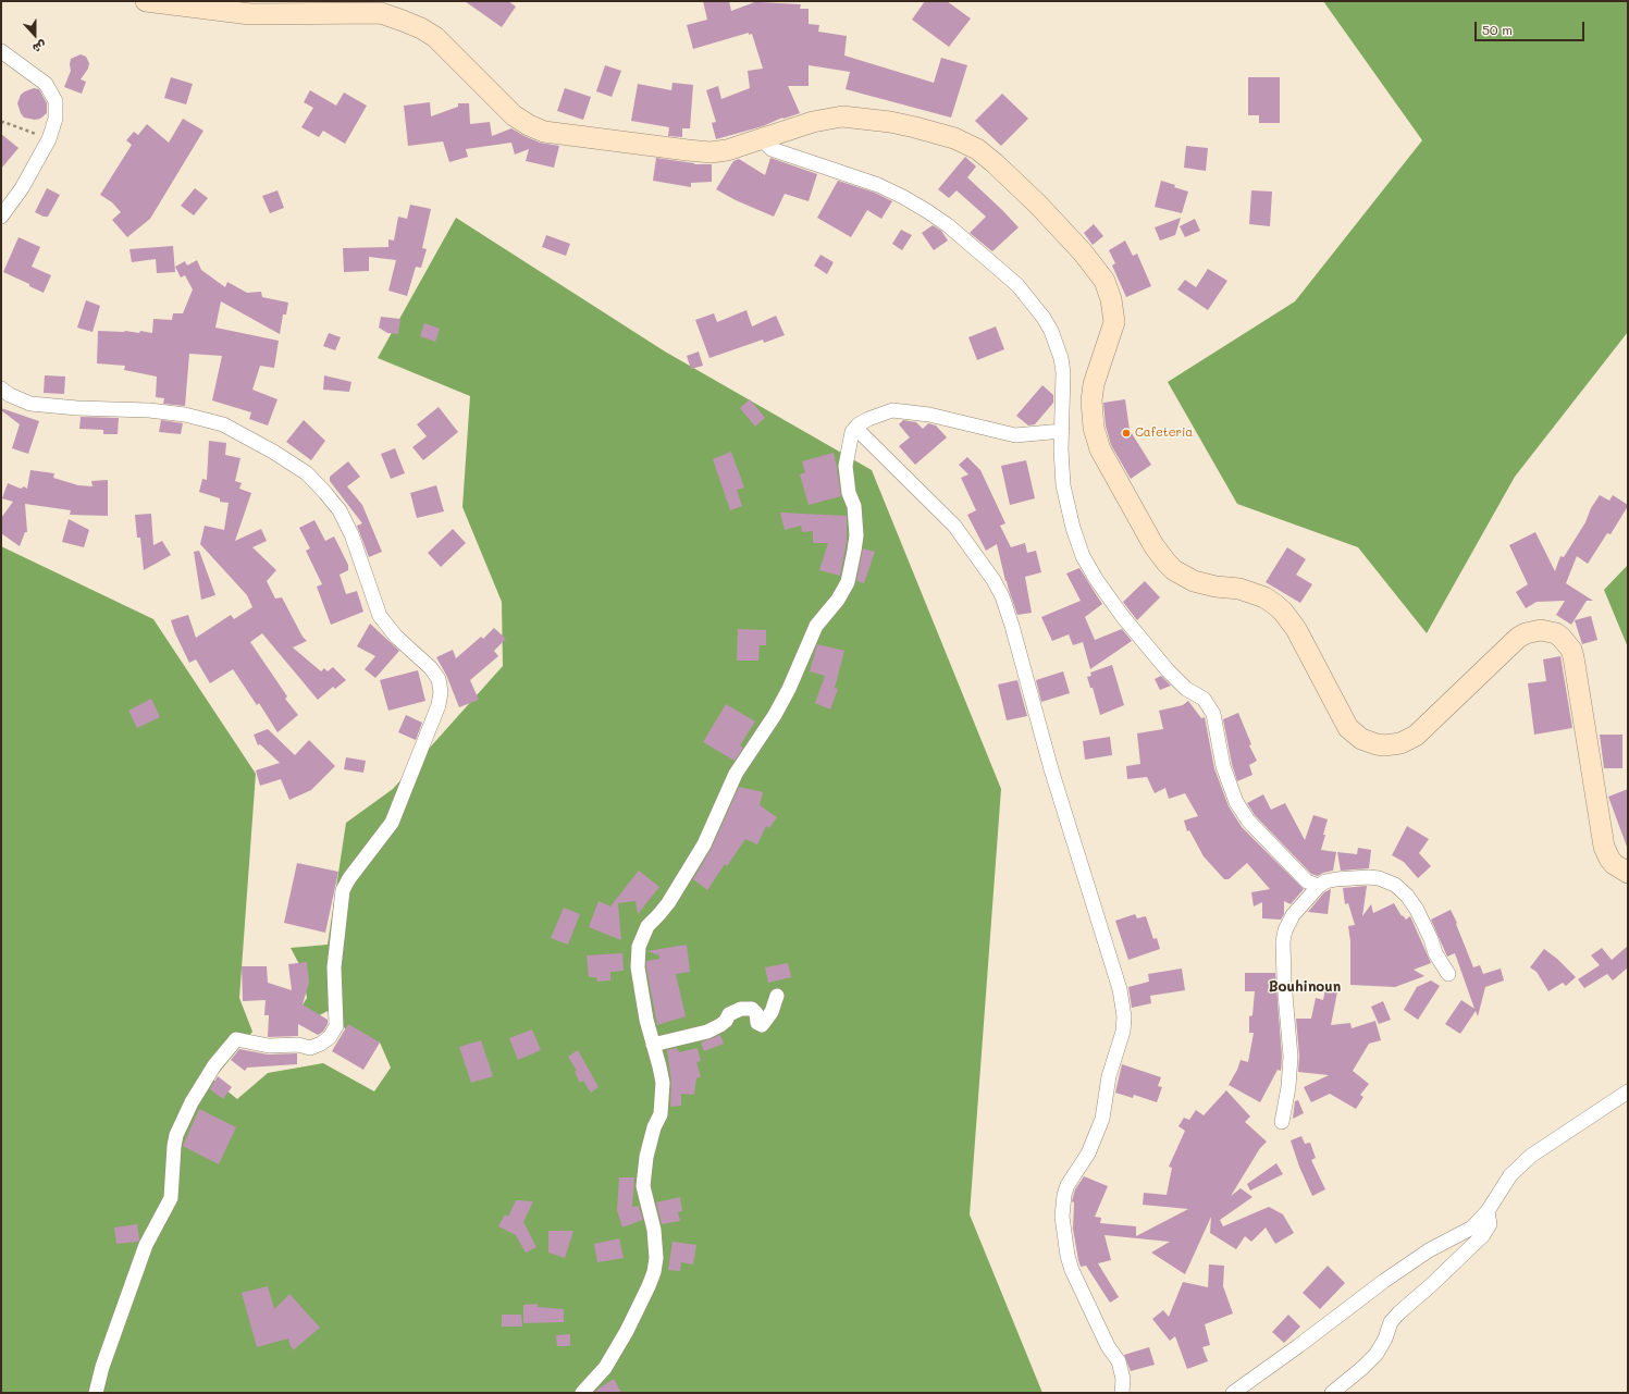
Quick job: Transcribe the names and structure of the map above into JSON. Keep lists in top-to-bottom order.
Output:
{
  "districts": ["Bouhinoun"],
  "places": ["Cafeteria"],
  "scale_bar": "50 m",
  "north": "bottom"
}
